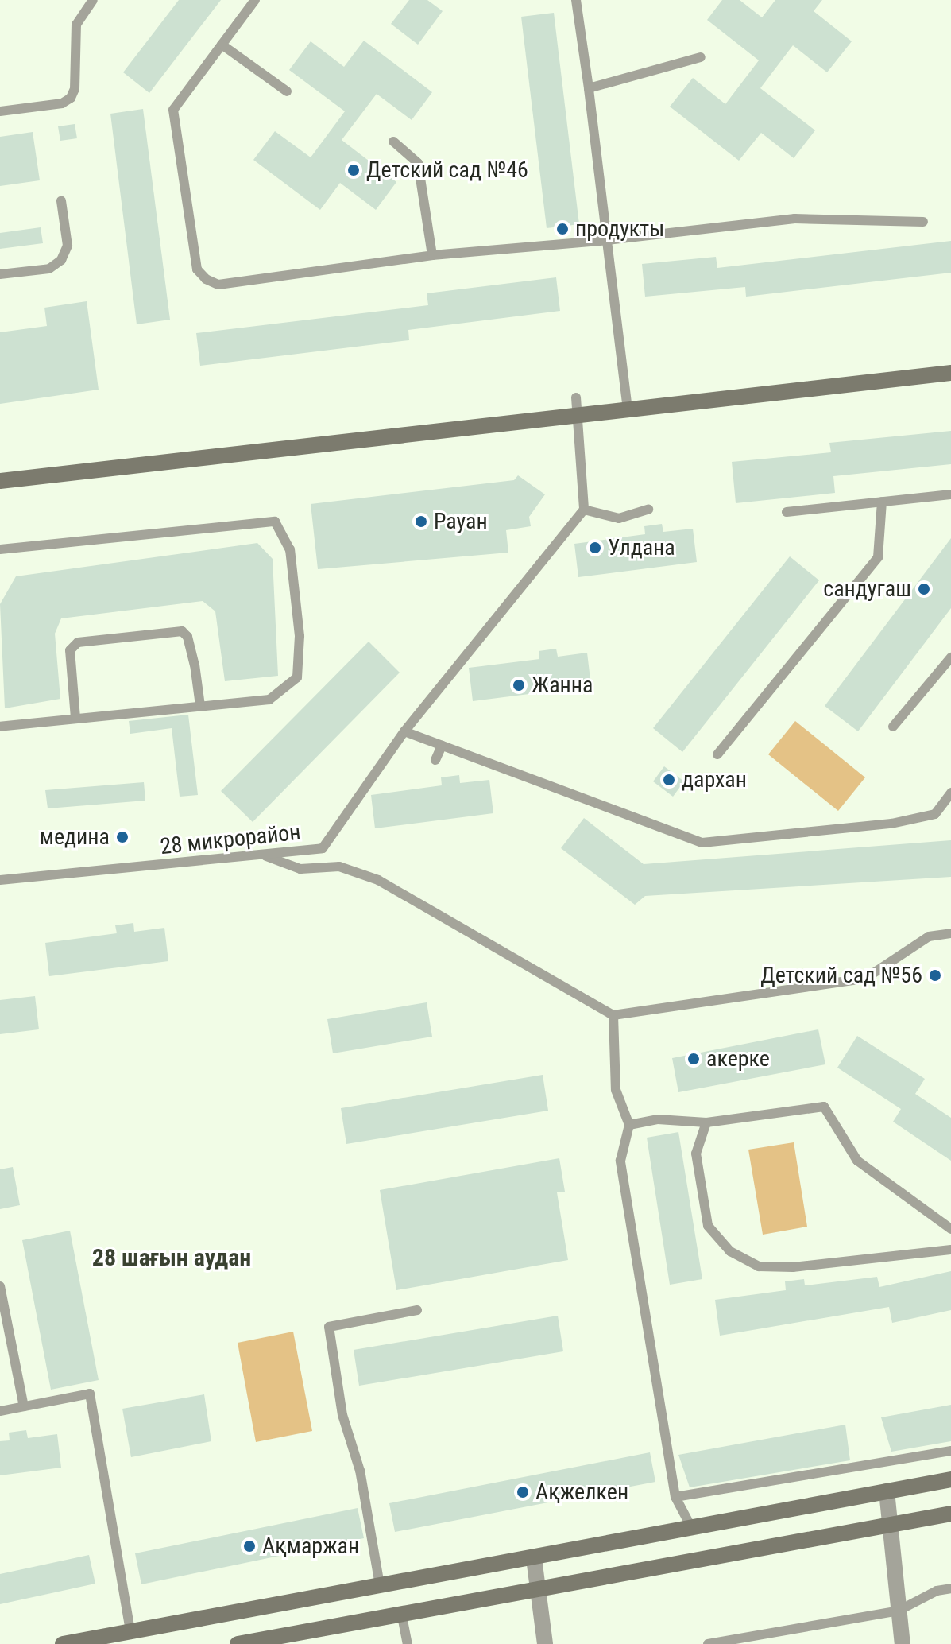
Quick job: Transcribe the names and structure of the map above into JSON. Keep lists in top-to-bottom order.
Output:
{
  "streets": {
    "lane": ["28 микрорайон"]
  },
  "districts": ["28 шағын аудан"],
  "places": [
    "Детский сад №46",
    "продукты",
    "Рауан",
    "Улдана",
    "сандугаш",
    "Жанна",
    "дархан",
    "медина",
    "Детский сад №56",
    "акерке",
    "Ақжелкен",
    "Ақмаржан"
  ]
}
